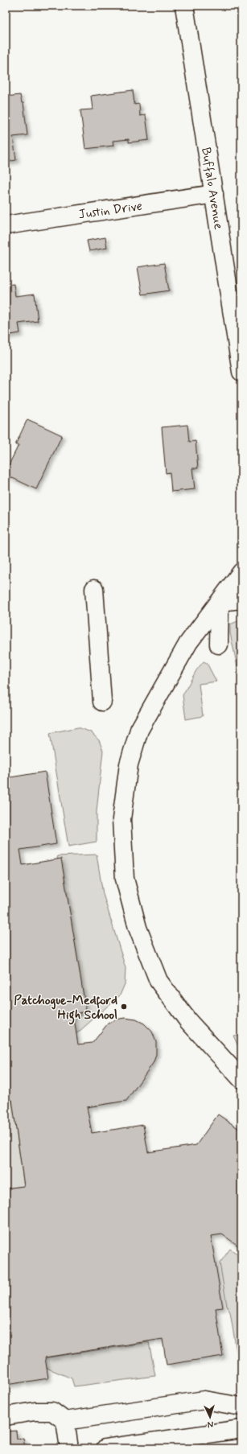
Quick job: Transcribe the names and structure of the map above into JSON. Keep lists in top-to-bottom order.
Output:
{
  "streets": {
    "street": ["Buffalo Avenue", "Justin Drive"]
  },
  "crossings": [
    ["Buffalo Avenue", "Justin Drive"]
  ],
  "places": ["Patchogue-Medford High School"],
  "north": "bottom"
}
